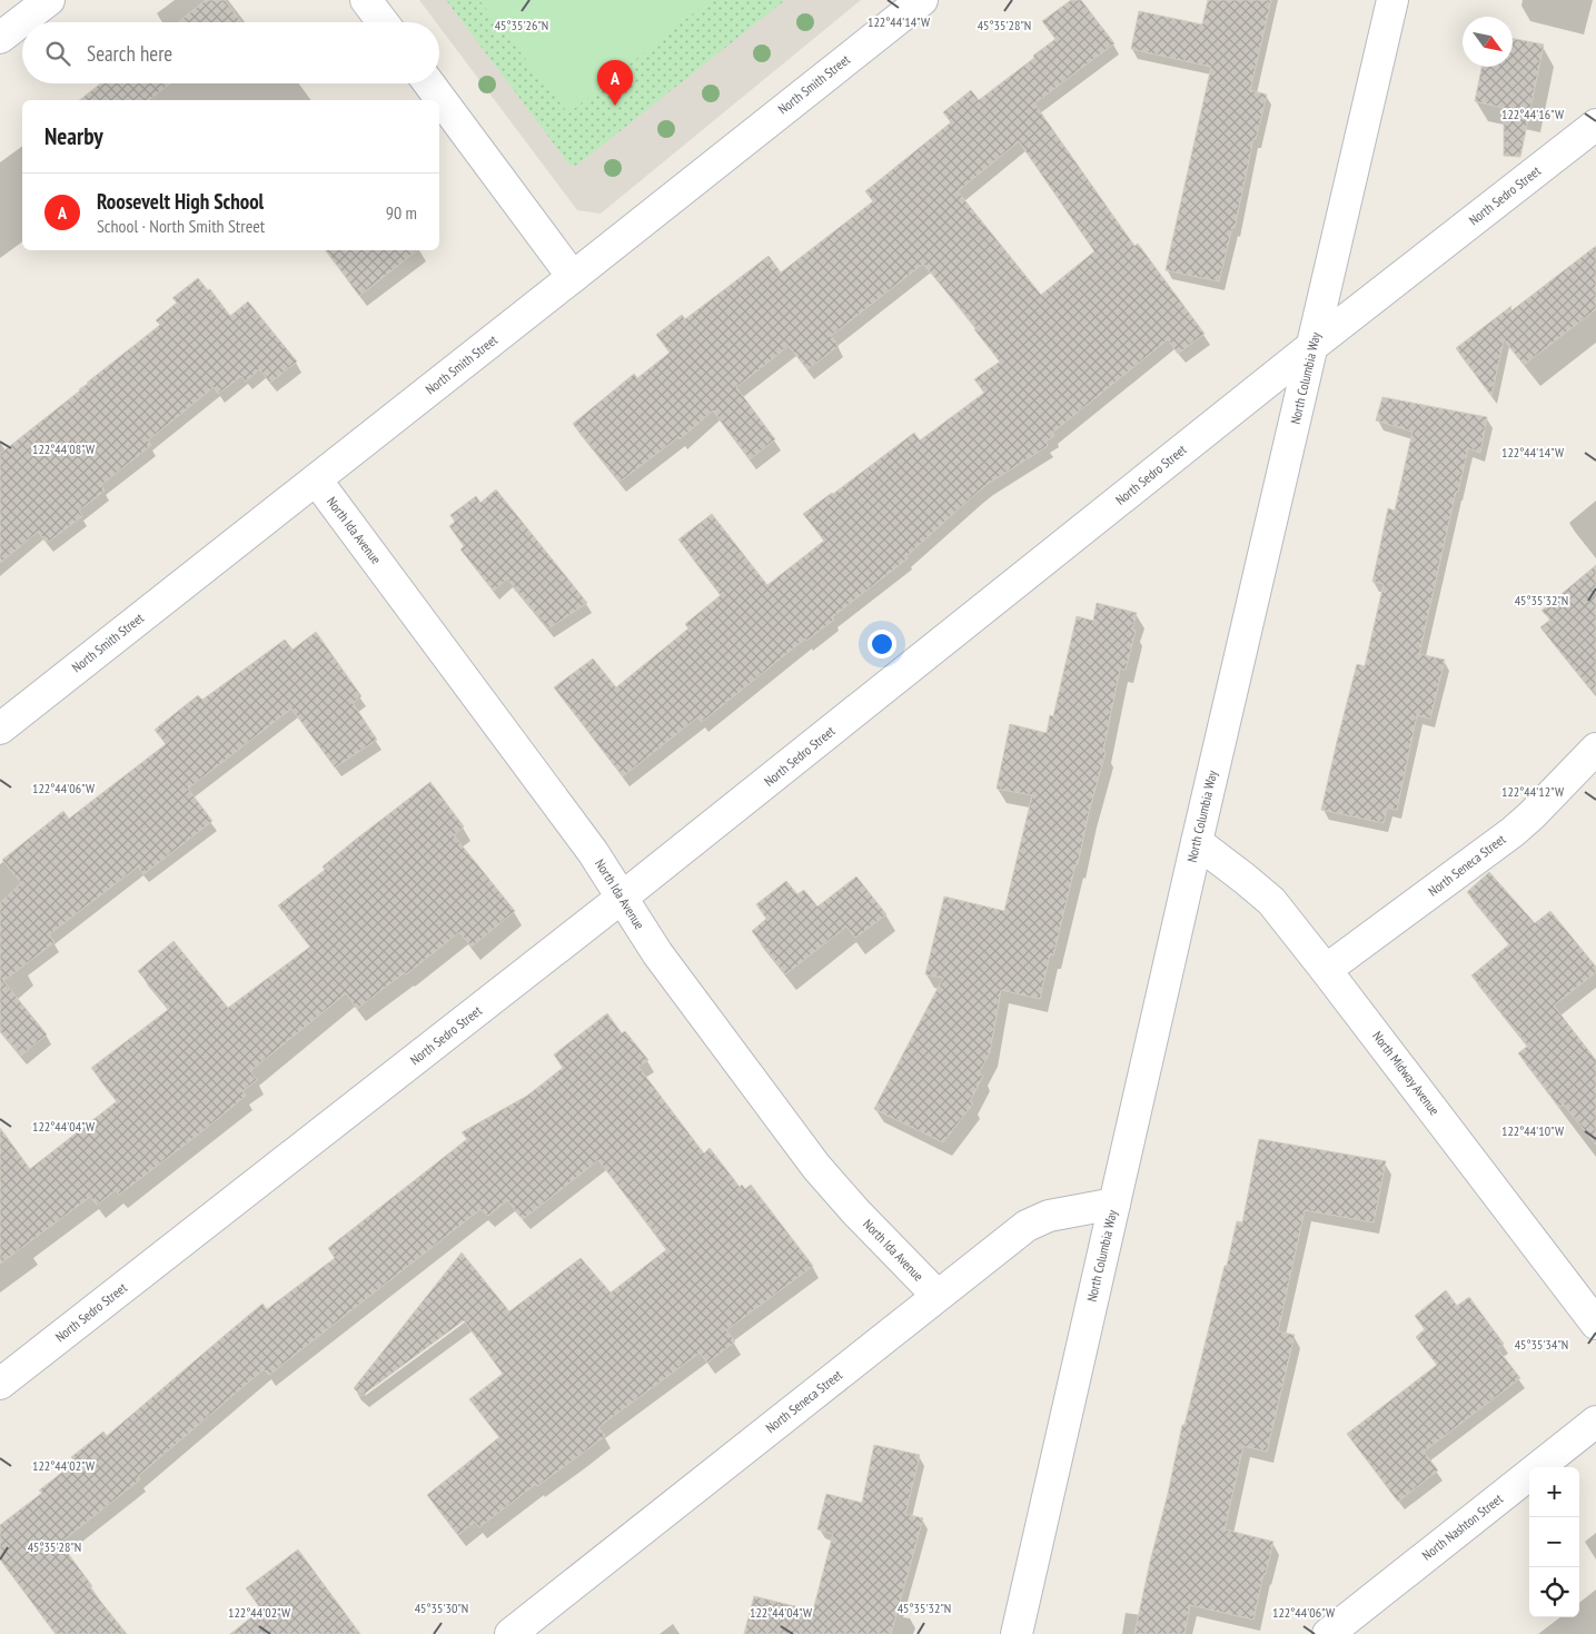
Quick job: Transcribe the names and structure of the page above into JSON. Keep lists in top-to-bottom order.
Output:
{
  "streets": {
    "street": [
      "North Smith Street",
      "North Sedro Street",
      "North Columbia Way",
      "North Ida Avenue",
      "North Seneca Street",
      "North Midway Avenue",
      "North Nashton Street"
    ]
  },
  "crossings": [
    ["North Smith Street", "North Ida Avenue"],
    ["North Sedro Street", "North Columbia Way"],
    ["North Sedro Street", "North Ida Avenue"],
    ["North Columbia Way", "North Seneca Street"],
    ["North Columbia Way", "North Midway Avenue"],
    ["North Ida Avenue", "North Seneca Street"],
    ["North Seneca Street", "North Midway Avenue"]
  ],
  "north": "bottom right",
  "page": {
    "search": "Search here",
    "pins": "A",
    "heading": "Nearby",
    "list": [
      {
        "mark": "A",
        "name": "Roosevelt High School",
        "note": "School · North Smith Street",
        "value": "90 m"
      }
    ],
    "map_buttons": ["+", "−"]
  },
  "coordinates": [
    "122°44'14\"W",
    "45°35'28\"N",
    "45°35'26\"N",
    "122°44'16\"W",
    "122°44'08\"W",
    "45°35'32\"N",
    "122°44'06\"W",
    "122°44'12\"W",
    "122°44'04\"W",
    "122°44'10\"W",
    "45°35'34\"N",
    "122°44'02\"W",
    "45°35'30\"N"
  ]
}
